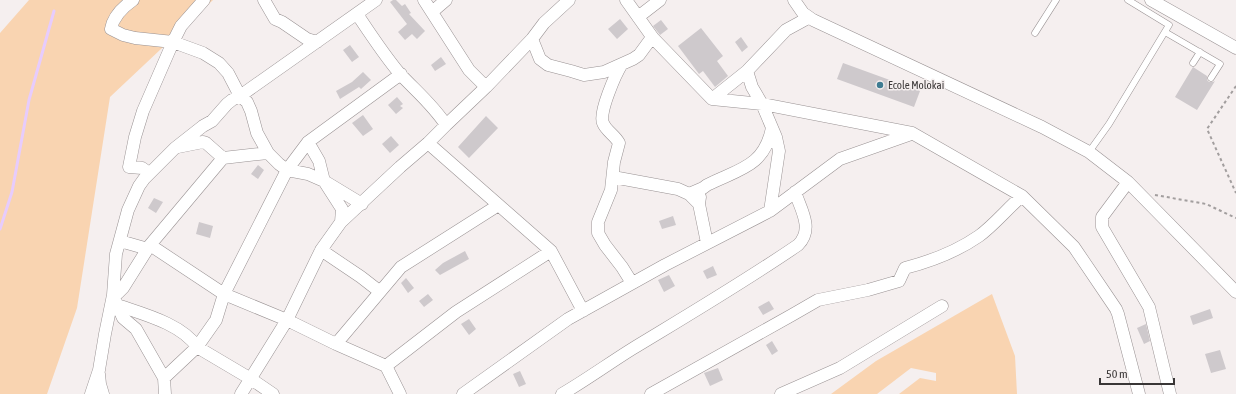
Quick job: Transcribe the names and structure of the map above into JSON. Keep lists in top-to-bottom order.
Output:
{
  "places": ["Ecole Molokai"],
  "scale_bar": "50 m"
}
